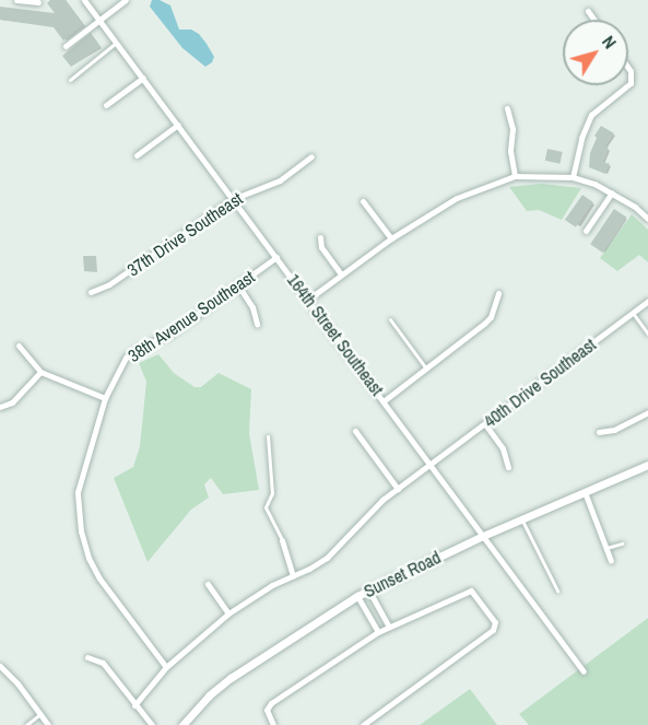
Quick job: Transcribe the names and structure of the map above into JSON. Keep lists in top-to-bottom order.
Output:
{
  "streets": {
    "street": [
      "37th Drive Southeast",
      "38th Avenue Southeast",
      "164th Street Southeast",
      "40th Drive Southeast",
      "Sunset Road"
    ]
  },
  "crossings": [
    ["37th Drive Southeast", "164th Street Southeast"],
    ["38th Avenue Southeast", "164th Street Southeast"],
    ["38th Avenue Southeast", "40th Drive Southeast"],
    ["164th Street Southeast", "40th Drive Southeast"],
    ["164th Street Southeast", "Sunset Road"]
  ],
  "north": "top right"
}
